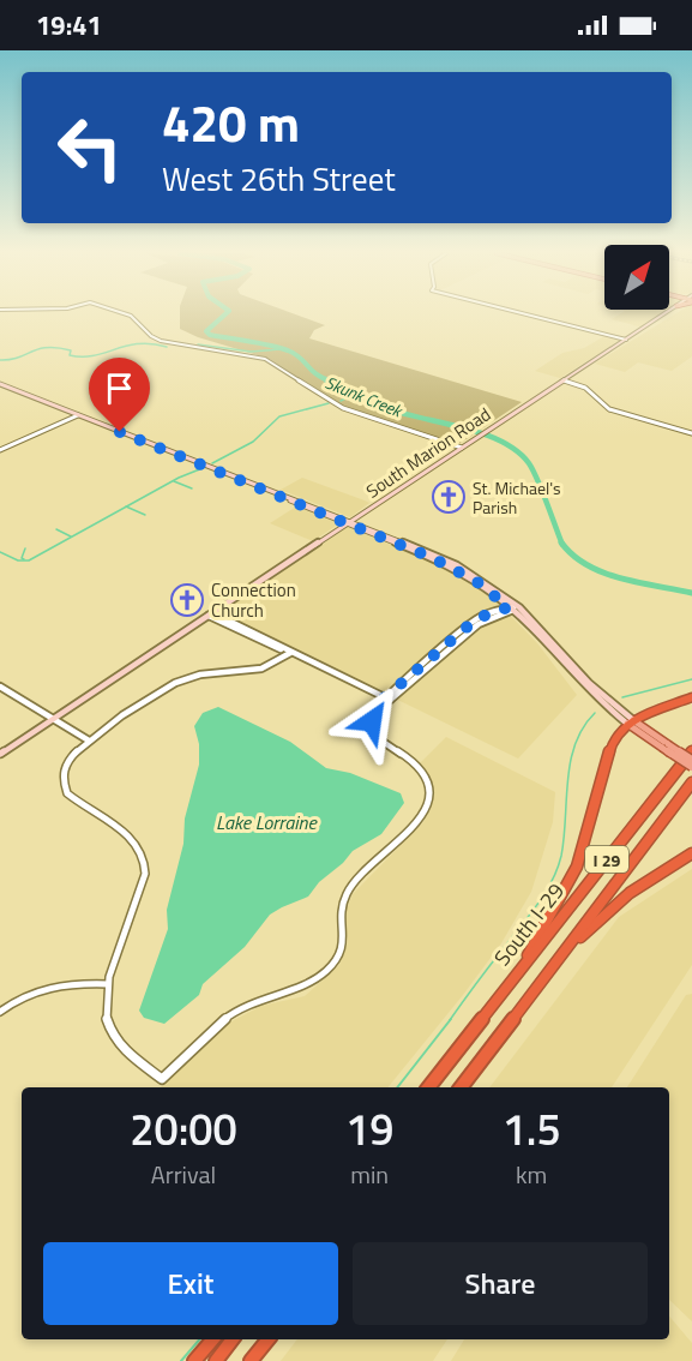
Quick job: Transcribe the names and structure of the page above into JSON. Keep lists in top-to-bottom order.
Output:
{
  "streets": {
    "highway": ["I 29", "South I-29"],
    "main road": ["South Marion Road"]
  },
  "water": ["Skunk Creek", "Lake Lorraine"],
  "places": {
    "church": ["St. Michael's Parish", "Connection Church"]
  },
  "north": "top right",
  "page": {
    "status": "19:41",
    "turn": ["420 m", "West 26th Street"],
    "eta": [
      "20:00",
      "Arrival",
      "19",
      "min",
      "1.5",
      "km"
    ],
    "buttons": ["Exit", "Share"]
  }
}
